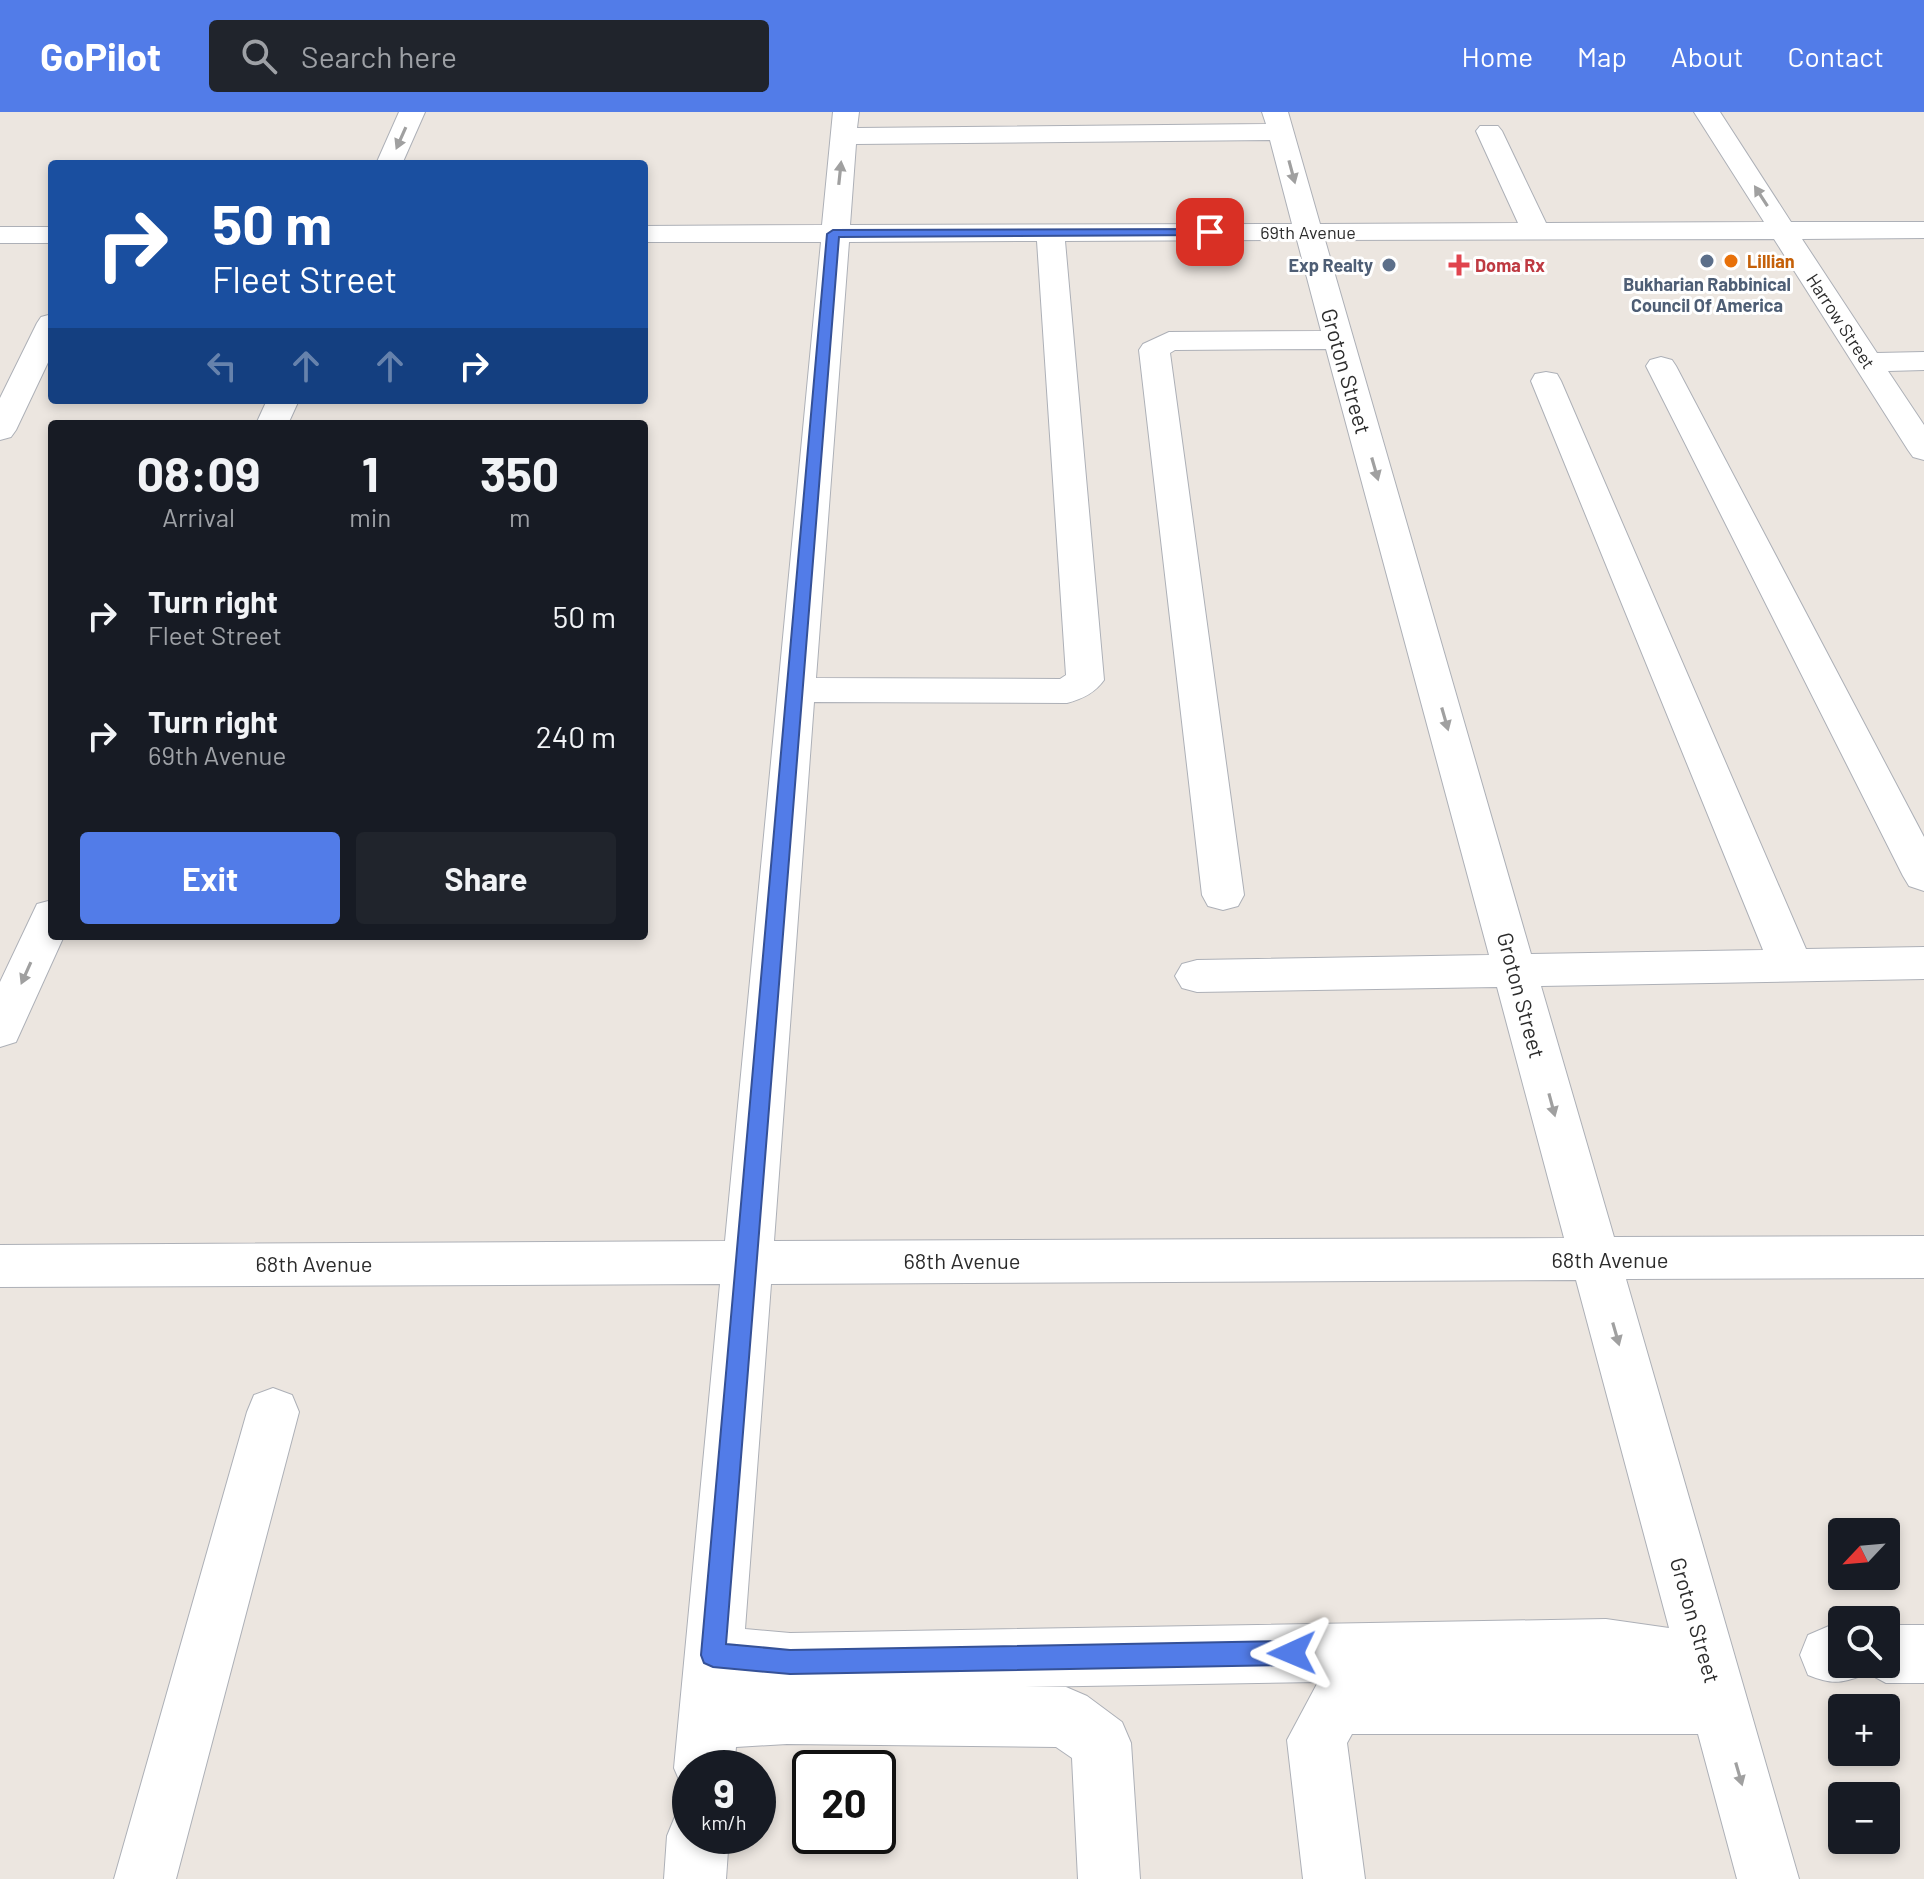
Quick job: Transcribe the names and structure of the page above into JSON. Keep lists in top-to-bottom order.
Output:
{
  "streets": {
    "street": [
      "69th Avenue",
      "Harrow Street",
      "Groton Street",
      "68th Avenue"
    ]
  },
  "crossings": [
    ["69th Avenue", "Harrow Street"],
    ["69th Avenue", "Groton Street"],
    ["Groton Street", "68th Avenue"]
  ],
  "one_way": ["Harrow Street"],
  "places": {
    "other": ["Bukharian Rabbinical Council Of America", "Lillian", "Exp Realty"],
    "health": ["Doma Rx"]
  },
  "north": "bottom left",
  "page": {
    "header": "GoPilot",
    "search": "Search here",
    "nav": [
      "Home",
      "Map",
      "About",
      "Contact"
    ],
    "turn": ["50 m", "Fleet Street"],
    "eta": [
      "08:09",
      "Arrival",
      "1",
      "min",
      "350",
      "m"
    ],
    "list": [
      {
        "name": "Turn right",
        "note": "Fleet Street",
        "value": "50 m"
      },
      {
        "name": "Turn right",
        "note": "69th Avenue",
        "value": "240 m"
      }
    ],
    "buttons": ["Exit", "Share"],
    "map_buttons": ["+", "−"],
    "speed": "9 km/h",
    "limit": "20"
  }
}
